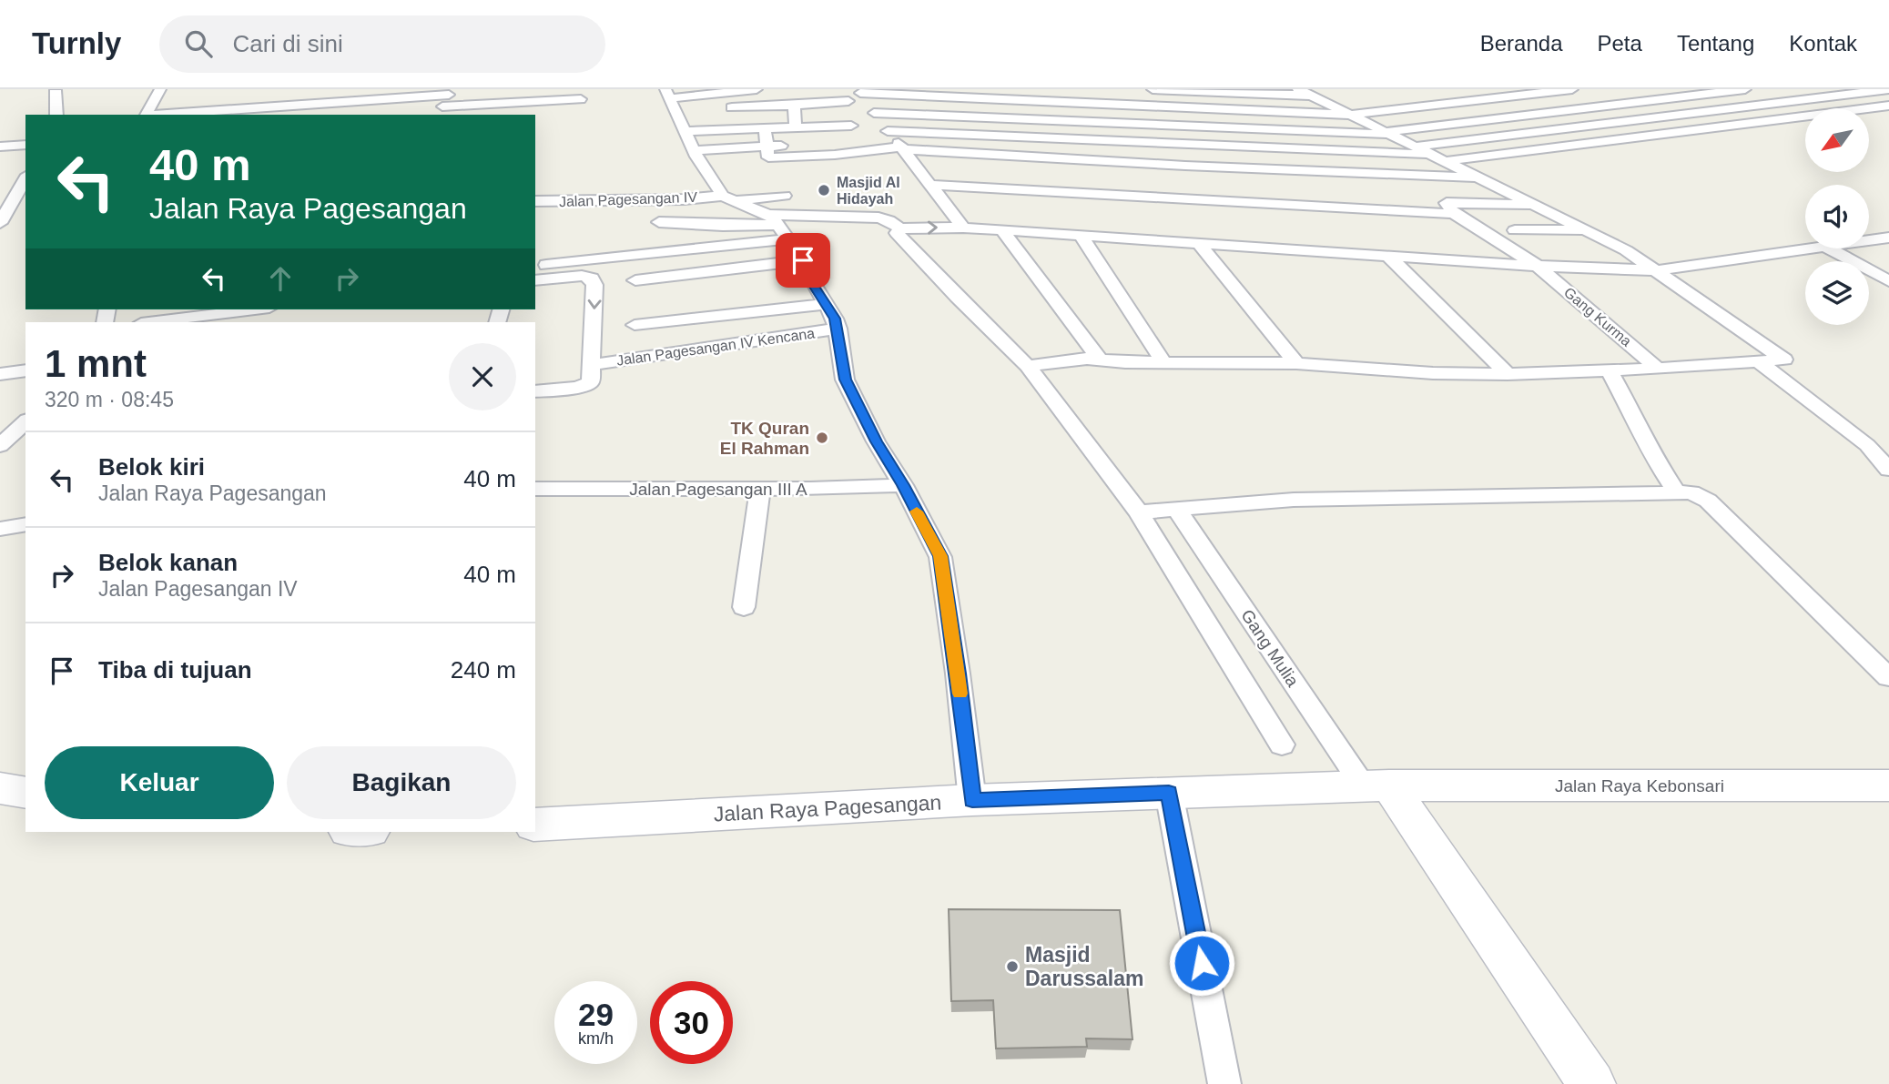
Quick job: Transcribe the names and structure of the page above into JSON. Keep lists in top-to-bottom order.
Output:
{
  "streets": {
    "main road": ["Jalan Raya Kebonsari", "Jalan Raya Pagesangan"],
    "street": [
      "Jalan Pagesangan IV",
      "Gang Kurma",
      "Jalan Pagesangan IV Kencana",
      "Jalan Pagesangan III A",
      "Gang Mulia"
    ]
  },
  "crossings": [
    ["Gang Mulia", "Jalan Raya Kebonsari"],
    ["Gang Mulia", "Jalan Raya Pagesangan"],
    ["Jalan Raya Kebonsari", "Jalan Raya Pagesangan"]
  ],
  "places": ["Masjid Al Hidayah", "TK Quran El Rahman", "Masjid Darussalam"],
  "north": "bottom left",
  "page": {
    "header": "Turnly",
    "search": "Cari di sini",
    "nav": [
      "Beranda",
      "Peta",
      "Tentang",
      "Kontak"
    ],
    "turn": ["40 m", "Jalan Raya Pagesangan"],
    "heading": ["1 mnt", "320 m · 08:45"],
    "list": [
      {
        "name": "Belok kiri",
        "note": "Jalan Raya Pagesangan",
        "value": "40 m"
      },
      {
        "name": "Belok kanan",
        "note": "Jalan Pagesangan IV",
        "value": "40 m"
      },
      {
        "name": "Tiba di tujuan",
        "value": "240 m"
      }
    ],
    "buttons": ["Keluar", "Bagikan"],
    "speed": "29 km/h",
    "limit": "30"
  }
}
